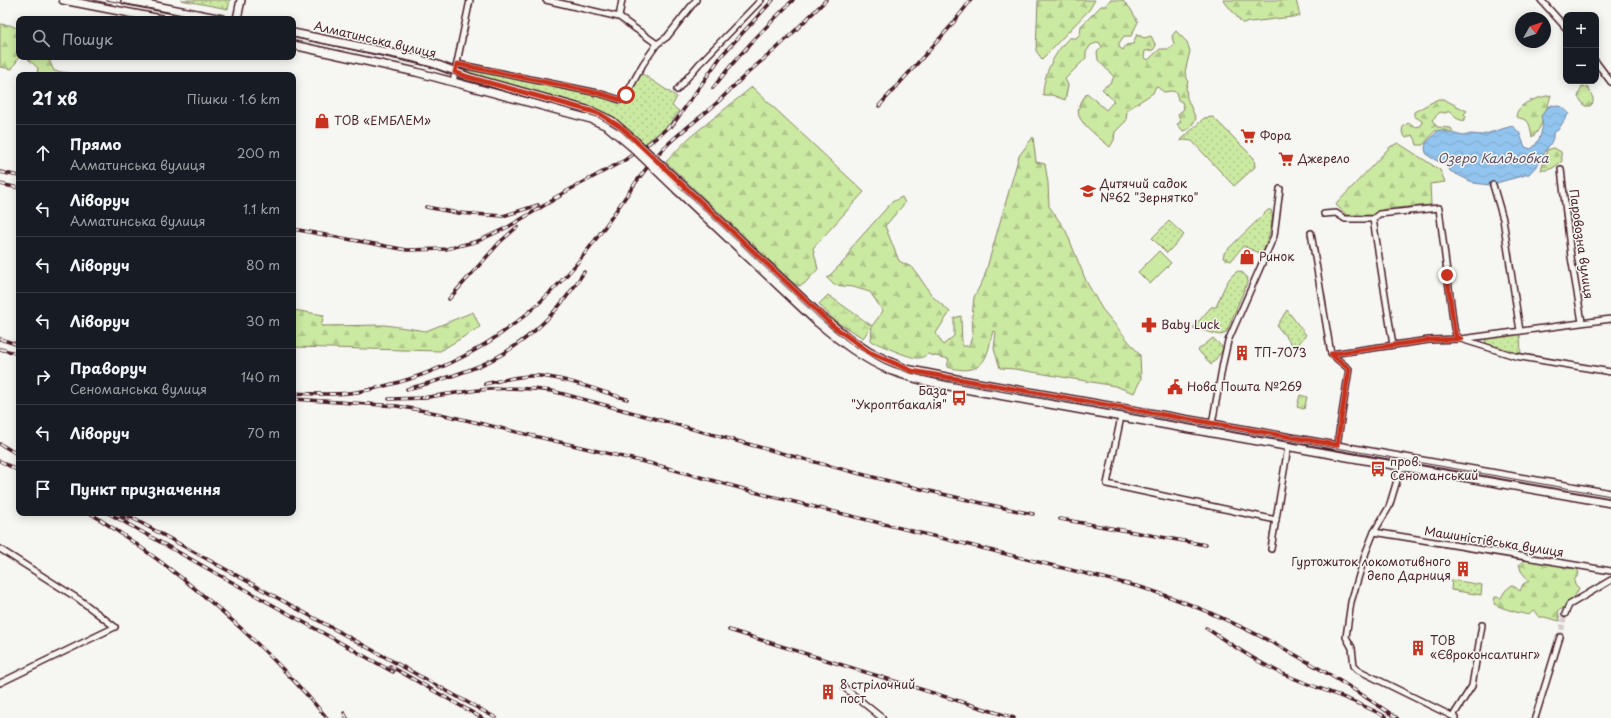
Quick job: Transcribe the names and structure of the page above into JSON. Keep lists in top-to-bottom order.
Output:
{
  "streets": {
    "street": ["Алматинська вулиця", "Паровозна вулиця", "Машиністівська вулиця"]
  },
  "water": ["Озеро Калдьобка"],
  "places": {
    "shop": ["ТОВ «ЕМБЛЕМ»", "Ринок"],
    "supermarket": ["Фора", "Джерело"],
    "school or university": ["Дитячий садок №62 \"Зернятко\""],
    "pharmacy": ["Baby Luck"],
    "building": [
      "ТП-7073",
      "Гуртожиток локомотивного депо Дарниця",
      "ТОВ «Євроконсалтинг»",
      "8 стрілочний пост"
    ],
    "public building": ["Нова Пошта №269"],
    "bus stop": ["База \"Укроптбакалія\"", "пров. Сеноманський"]
  },
  "north": "top right",
  "page": {
    "map_buttons": ["+", "−"],
    "search": "Пошук",
    "heading": ["21 хв", "Пішки · 1.6 km"],
    "list": [
      ["Прямо", "Алматинська вулиця", "200 m"],
      ["Ліворуч", "Алматинська вулиця", "1.1 km"],
      ["Ліворуч", "80 m"],
      ["Ліворуч", "30 m"],
      ["Праворуч", "Сеноманська вулиця", "140 m"],
      ["Ліворуч", "70 m"],
      "Пункт призначення"
    ]
  }
}
